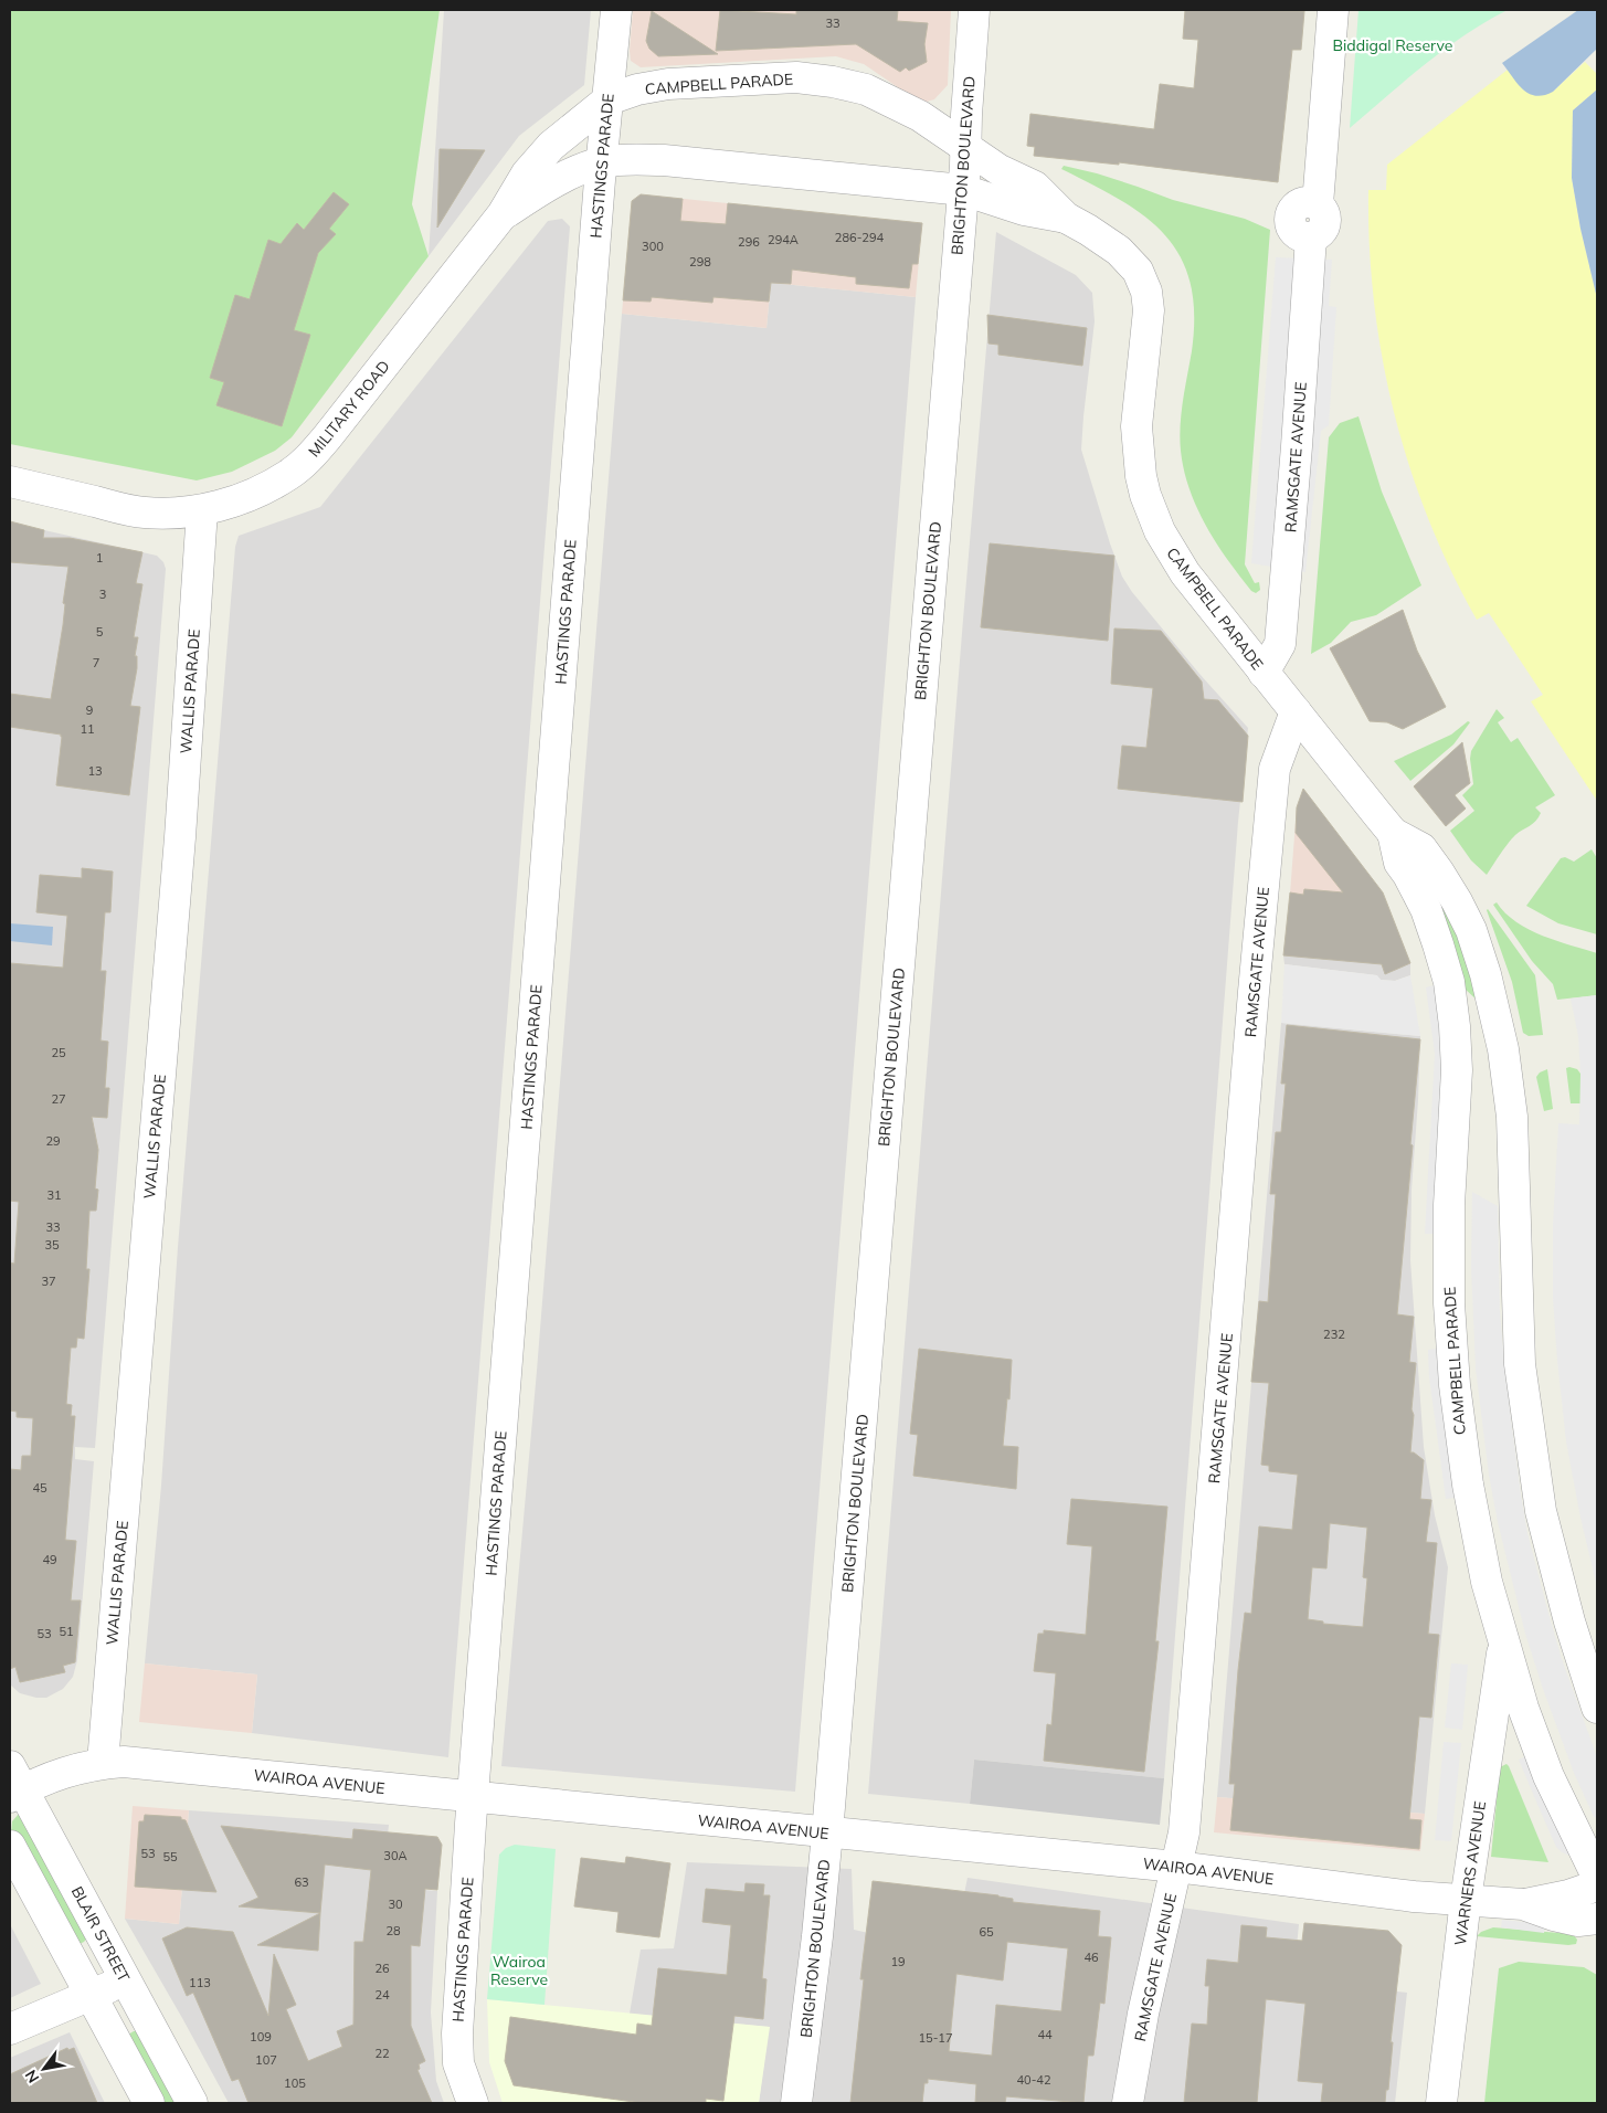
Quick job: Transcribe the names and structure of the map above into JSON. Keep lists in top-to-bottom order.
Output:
{
  "streets": {
    "street": [
      "CAMPBELL PARADE",
      "HASTINGS PARADE",
      "BRIGHTON BOULEVARD",
      "MILITARY ROAD",
      "RAMSGATE AVENUE",
      "WALLIS PARADE",
      "WAIROA AVENUE",
      "WARNERS AVENUE",
      "BLAIR STREET"
    ]
  },
  "crossings": [
    ["CAMPBELL PARADE", "HASTINGS PARADE"],
    ["CAMPBELL PARADE", "BRIGHTON BOULEVARD"],
    ["CAMPBELL PARADE", "MILITARY ROAD"],
    ["CAMPBELL PARADE", "RAMSGATE AVENUE"],
    ["CAMPBELL PARADE", "WARNERS AVENUE"],
    ["HASTINGS PARADE", "WAIROA AVENUE"],
    ["BRIGHTON BOULEVARD", "WAIROA AVENUE"],
    ["MILITARY ROAD", "WALLIS PARADE"],
    ["RAMSGATE AVENUE", "WAIROA AVENUE"],
    ["WALLIS PARADE", "WAIROA AVENUE"],
    ["WAIROA AVENUE", "WARNERS AVENUE"],
    ["WAIROA AVENUE", "BLAIR STREET"]
  ],
  "parks": ["Biddigal Reserve", "Wairoa Reserve"],
  "house_numbers": [
    "33",
    "286-294",
    "294A",
    "296",
    "300",
    "298",
    "1",
    "3",
    "5",
    "7",
    "9",
    "11",
    "13",
    "25",
    "27",
    "29",
    "31",
    "33",
    "35",
    "37",
    "232",
    "45",
    "49",
    "51",
    "53",
    "53",
    "30A",
    "55",
    "63",
    "30",
    "28",
    "65",
    "46",
    "19",
    "26",
    "113",
    "24",
    "44",
    "109",
    "15-17",
    "22",
    "107",
    "40-42",
    "105"
  ],
  "north": "bottom left"
}
